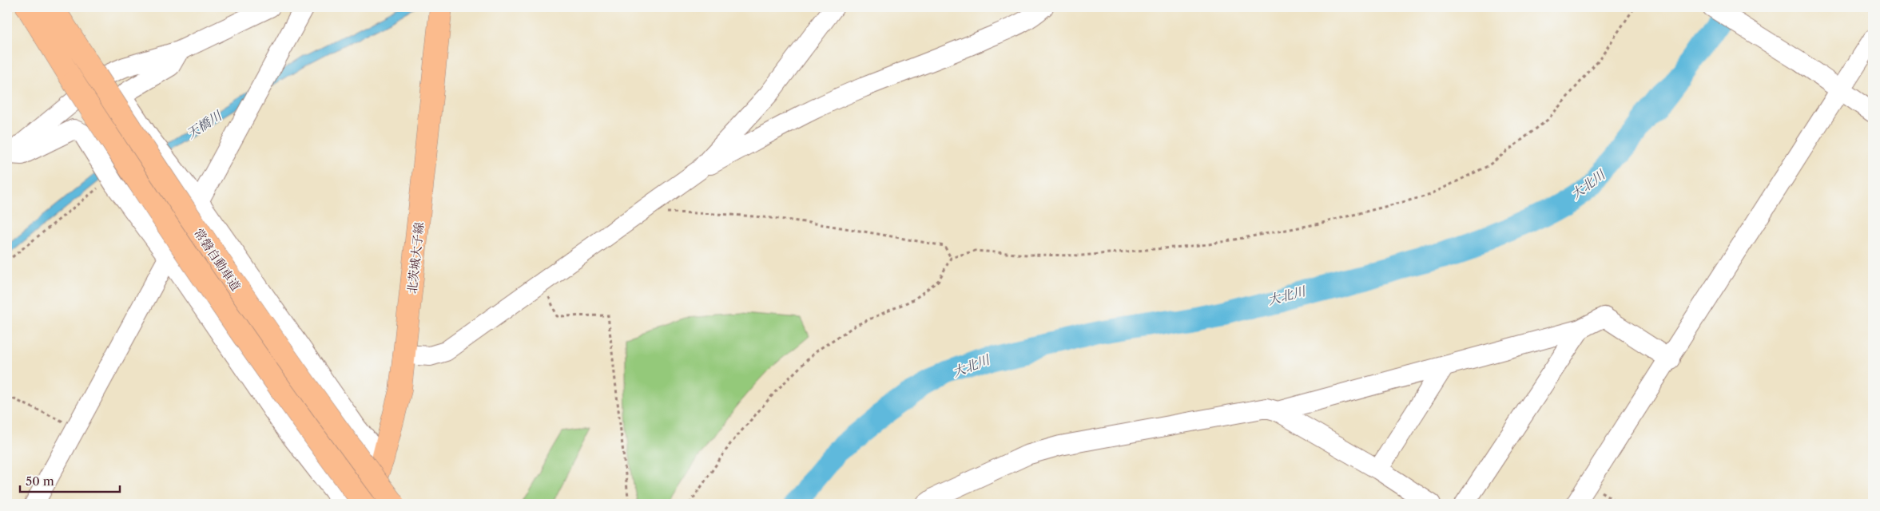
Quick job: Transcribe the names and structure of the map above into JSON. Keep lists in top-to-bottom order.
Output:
{
  "streets": {
    "main road": ["北茨城大子線", "常磐自動車道"]
  },
  "crossings": [
    ["北茨城大子線", "常磐自動車道"]
  ],
  "water": ["天橋川", "大北川"],
  "scale_bar": "50 m"
}
